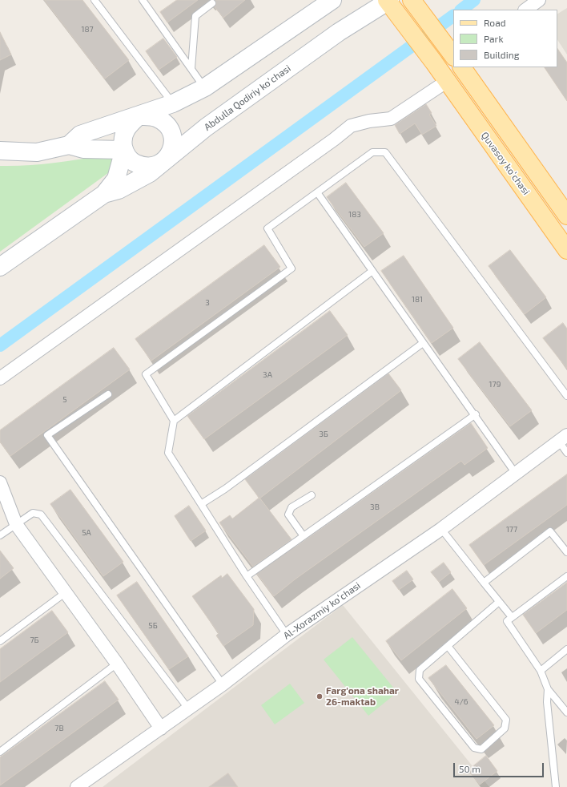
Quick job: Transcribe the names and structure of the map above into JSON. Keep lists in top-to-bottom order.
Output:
{
  "streets": {
    "main road": ["Quvasoy koʻchasi"],
    "street": ["Abdulla Qodiriy koʻchasi", "Al-Xorazmiy koʻchasi"]
  },
  "crossings": [
    ["Abdulla Qodiriy koʻchasi", "Quvasoy koʻchasi"]
  ],
  "places": ["Farg'ona shahar 26-maktab"],
  "house_numbers": [
    "187",
    "183",
    "181",
    "3",
    "3А",
    "179",
    "5",
    "3Б",
    "3В",
    "177",
    "5А",
    "5Б",
    "7Б",
    "4/6",
    "7В"
  ],
  "legend": ["Road", "Park", "Building"],
  "scale_bar": "50 m"
}
